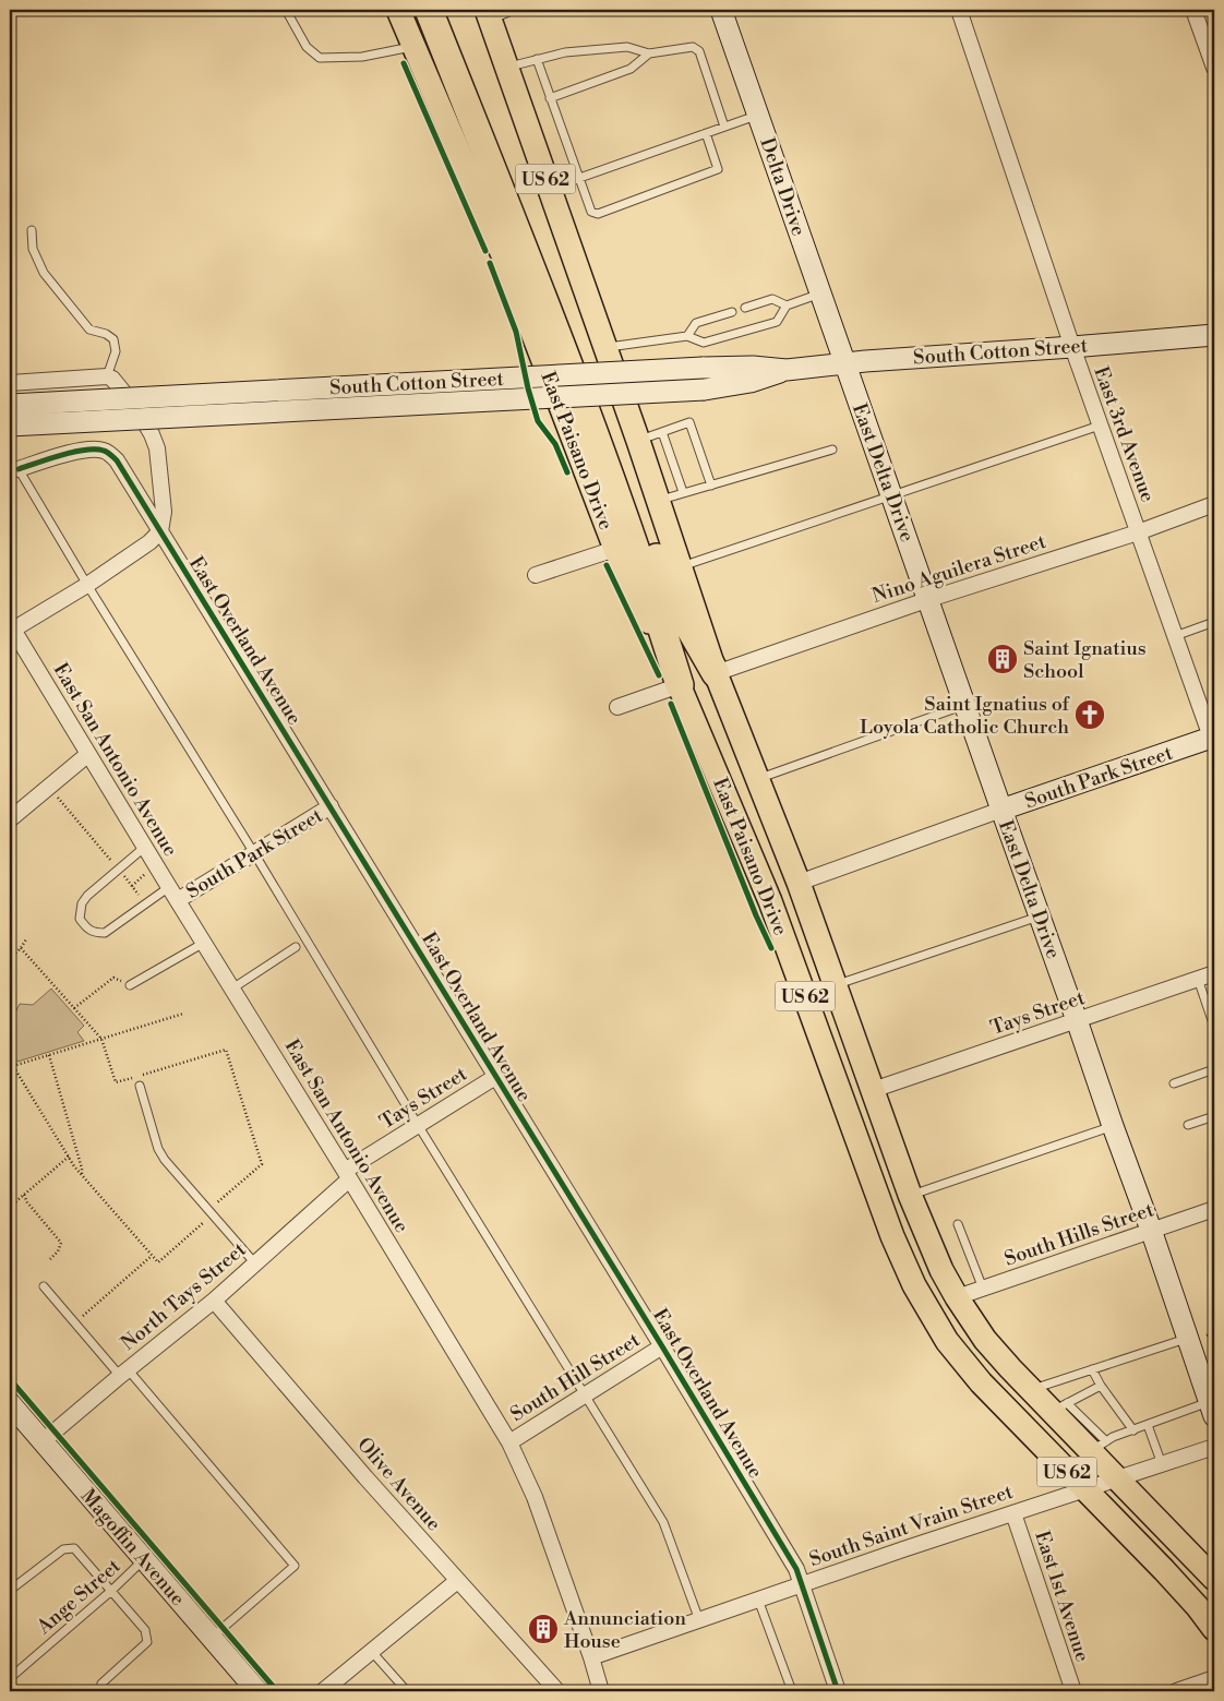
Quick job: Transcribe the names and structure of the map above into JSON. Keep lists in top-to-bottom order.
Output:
{
  "streets": {
    "main road": ["US 62", "East Paisano Drive"],
    "street": [
      "Delta Drive",
      "South Cotton Street",
      "East 3rd Avenue",
      "East Delta Drive",
      "Nino Aguilera Street",
      "East Overland Avenue",
      "East San Antonio Avenue",
      "South Park Street",
      "Tays Street",
      "South Hills Street",
      "North Tays Street",
      "South Hill Street",
      "Olive Avenue",
      "South Saint Vrain Street",
      "Magoffin Avenue",
      "East 1st Avenue"
    ],
    "lane": ["Ange Street"]
  },
  "crossings": [
    ["Delta Drive", "South Cotton Street"],
    ["Delta Drive", "East Delta Drive"],
    ["South Cotton Street", "East 3rd Avenue"],
    ["South Cotton Street", "East Delta Drive"],
    ["East 3rd Avenue", "Nino Aguilera Street"],
    ["East 3rd Avenue", "South Park Street"],
    ["East Paisano Drive", "Nino Aguilera Street"],
    ["East Paisano Drive", "South Park Street"],
    ["East Paisano Drive", "Tays Street"],
    ["East Paisano Drive", "South Hills Street"],
    ["East Paisano Drive", "South Saint Vrain Street"],
    ["East Delta Drive", "Nino Aguilera Street"],
    ["East Delta Drive", "South Park Street"],
    ["East Delta Drive", "Tays Street"],
    ["East Delta Drive", "South Hills Street"],
    ["East Overland Avenue", "South Park Street"],
    ["East Overland Avenue", "Tays Street"],
    ["East Overland Avenue", "South Hill Street"],
    ["East Overland Avenue", "South Saint Vrain Street"],
    ["East San Antonio Avenue", "South Park Street"],
    ["East San Antonio Avenue", "Tays Street"],
    ["East San Antonio Avenue", "North Tays Street"],
    ["East San Antonio Avenue", "South Hill Street"],
    ["East San Antonio Avenue", "South Saint Vrain Street"],
    ["Tays Street", "North Tays Street"],
    ["North Tays Street", "Olive Avenue"],
    ["North Tays Street", "Magoffin Avenue"],
    ["South Saint Vrain Street", "East 1st Avenue"],
    ["Magoffin Avenue", "Ange Street"]
  ],
  "places": {
    "building": ["Saint Ignatius School", "Annunciation House"],
    "church": ["Saint Ignatius of Loyola Catholic Church"]
  }
}
